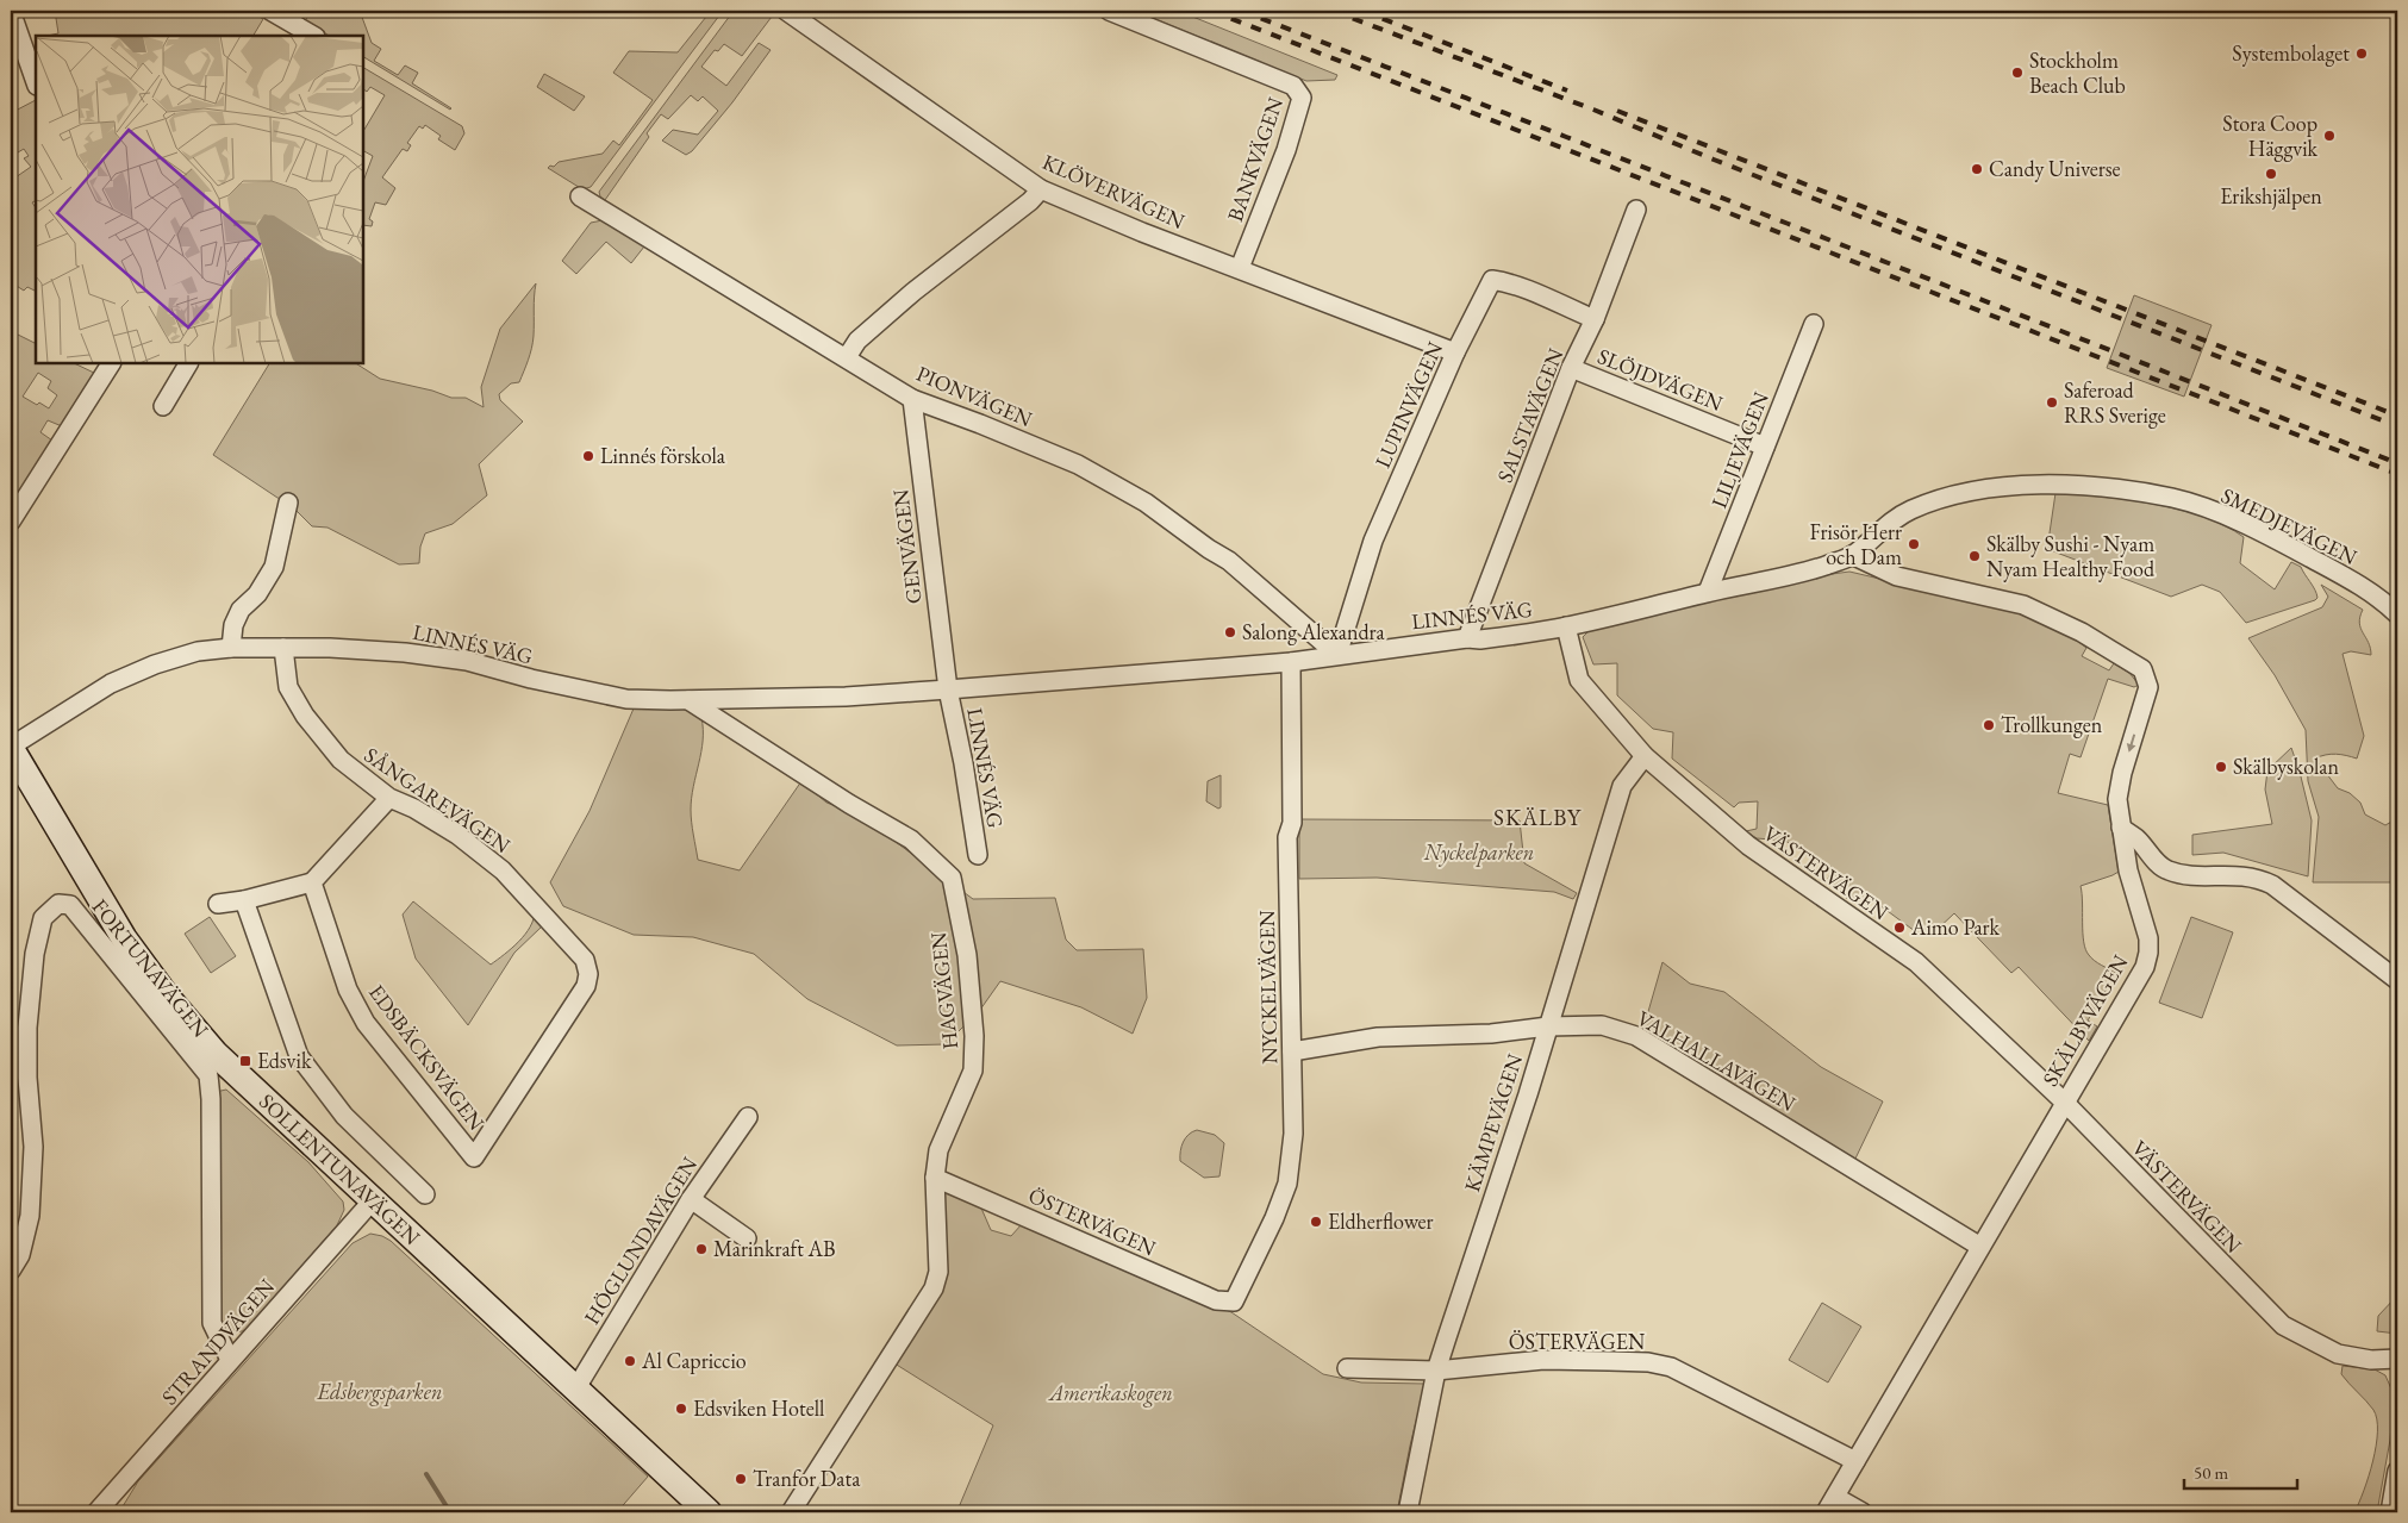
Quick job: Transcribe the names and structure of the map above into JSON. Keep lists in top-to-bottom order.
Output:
{
  "streets": {
    "street": [
      "BANKVÄGEN",
      "KLÖVERVÄGEN",
      "SLÖJDVÄGEN",
      "PIONVÄGEN",
      "LUPINVÄGEN",
      "SALSTAVÄGEN",
      "LILJEVÄGEN",
      "SMEDJEVÄGEN",
      "GENVÄGEN",
      "LINNÉS VÄG",
      "SÅNGAREVÄGEN",
      "VÄSTERVÄGEN",
      "FORTUNAVÄGEN",
      "NYCKELVÄGEN",
      "HAGVÄGEN",
      "SKÄLBYVÄGEN",
      "EDSBÄCKSVÄGEN",
      "VALHALLAVÄGEN",
      "KÄMPEVÄGEN",
      "SOLLENTUNAVÄGEN",
      "ÖSTERVÄGEN",
      "HÖGLUNDAVÄGEN",
      "STRANDVÄGEN"
    ]
  },
  "crossings": [
    ["BANKVÄGEN", "KLÖVERVÄGEN"],
    ["KLÖVERVÄGEN", "LUPINVÄGEN"],
    ["SLÖJDVÄGEN", "SALSTAVÄGEN"],
    ["SLÖJDVÄGEN", "LILJEVÄGEN"],
    ["PIONVÄGEN", "LUPINVÄGEN"],
    ["PIONVÄGEN", "GENVÄGEN"],
    ["PIONVÄGEN", "LINNÉS VÄG"],
    ["LUPINVÄGEN", "SALSTAVÄGEN"],
    ["LUPINVÄGEN", "LINNÉS VÄG"],
    ["SALSTAVÄGEN", "LINNÉS VÄG"],
    ["LILJEVÄGEN", "LINNÉS VÄG"],
    ["SMEDJEVÄGEN", "LINNÉS VÄG"],
    ["SMEDJEVÄGEN", "SKÄLBYVÄGEN"],
    ["GENVÄGEN", "LINNÉS VÄG"],
    ["LINNÉS VÄG", "SÅNGAREVÄGEN"],
    ["LINNÉS VÄG", "VÄSTERVÄGEN"],
    ["LINNÉS VÄG", "NYCKELVÄGEN"],
    ["LINNÉS VÄG", "HAGVÄGEN"],
    ["LINNÉS VÄG", "SKÄLBYVÄGEN"],
    ["LINNÉS VÄG", "SOLLENTUNAVÄGEN"],
    ["SÅNGAREVÄGEN", "EDSBÄCKSVÄGEN"],
    ["VÄSTERVÄGEN", "SKÄLBYVÄGEN"],
    ["VÄSTERVÄGEN", "KÄMPEVÄGEN"],
    ["FORTUNAVÄGEN", "STRANDVÄGEN"],
    ["NYCKELVÄGEN", "VALHALLAVÄGEN"],
    ["NYCKELVÄGEN", "ÖSTERVÄGEN"],
    ["HAGVÄGEN", "ÖSTERVÄGEN"],
    ["SKÄLBYVÄGEN", "VALHALLAVÄGEN"],
    ["SKÄLBYVÄGEN", "ÖSTERVÄGEN"],
    ["VALHALLAVÄGEN", "KÄMPEVÄGEN"],
    ["KÄMPEVÄGEN", "ÖSTERVÄGEN"],
    ["SOLLENTUNAVÄGEN", "HÖGLUNDAVÄGEN"],
    ["SOLLENTUNAVÄGEN", "STRANDVÄGEN"]
  ],
  "districts": ["SKÄLBY"],
  "parks": ["Nyckelparken", "Edsbergsparken", "Amerikaskogen"],
  "places": {
    "other": [
      "Systembolaget",
      "Stockholm Beach Club",
      "Stora Coop Häggvik",
      "Candy Universe",
      "Erikshjälpen",
      "Saferoad RRS Sverige",
      "Linnés förskola",
      "Frisör Herr och Dam",
      "Skälby Sushi - Nyam Nyam Healthy Food",
      "Salong Alexandra",
      "Trollkungen",
      "Skälbyskolan",
      "Aimo Park",
      "Eldherflower",
      "Marinkraft AB",
      "Al Capriccio",
      "Edsviken Hotell",
      "Tranfor Data"
    ],
    "transit": ["Edsvik"]
  },
  "scale_bar": "50 m"
}
